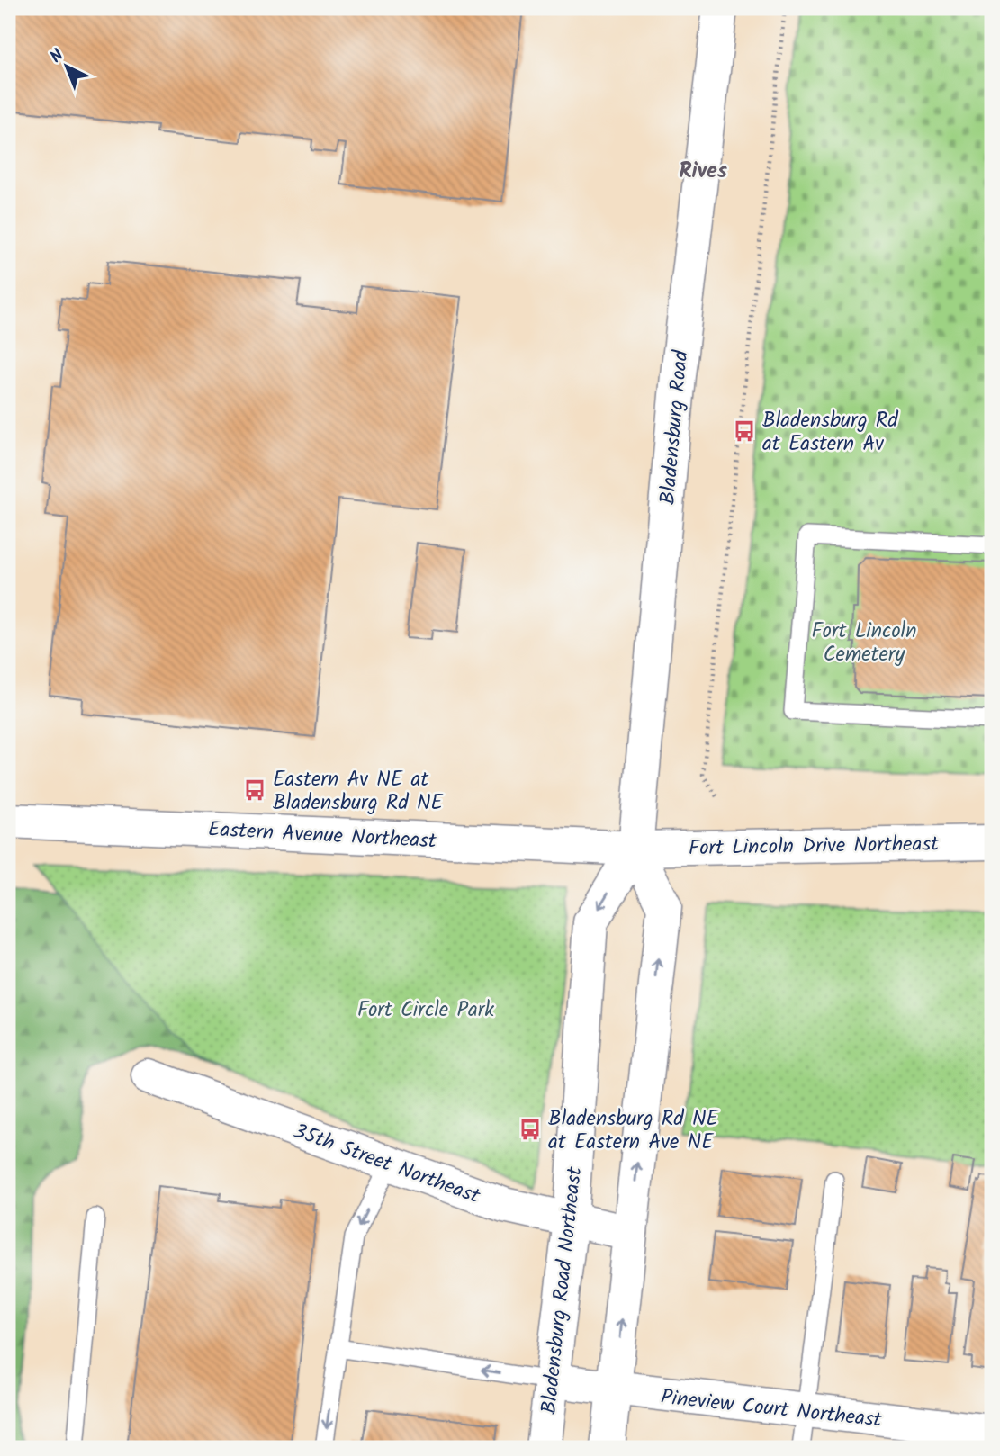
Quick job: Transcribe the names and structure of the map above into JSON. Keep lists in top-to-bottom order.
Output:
{
  "streets": {
    "main road": [
      "Bladensburg Road",
      "Eastern Avenue Northeast",
      "Fort Lincoln Drive Northeast",
      "35th Street Northeast",
      "Bladensburg Road Northeast",
      "Pineview Court Northeast"
    ]
  },
  "crossings": [
    ["Bladensburg Road", "Eastern Avenue Northeast"],
    ["Bladensburg Road", "Fort Lincoln Drive Northeast"],
    ["Bladensburg Road", "Bladensburg Road Northeast"],
    ["Eastern Avenue Northeast", "Fort Lincoln Drive Northeast"],
    ["Eastern Avenue Northeast", "Bladensburg Road Northeast"],
    ["Fort Lincoln Drive Northeast", "Bladensburg Road Northeast"],
    ["35th Street Northeast", "Bladensburg Road Northeast"],
    ["Bladensburg Road Northeast", "Pineview Court Northeast"]
  ],
  "districts": ["Rives"],
  "parks": ["Fort Lincoln Cemetery", "Fort Circle Park"],
  "places": {
    "bus stop": ["Bladensburg Rd at Eastern Av", "Eastern Av NE at Bladensburg Rd NE", "Bladensburg Rd NE at Eastern Ave NE"]
  },
  "north": "top left"
}
